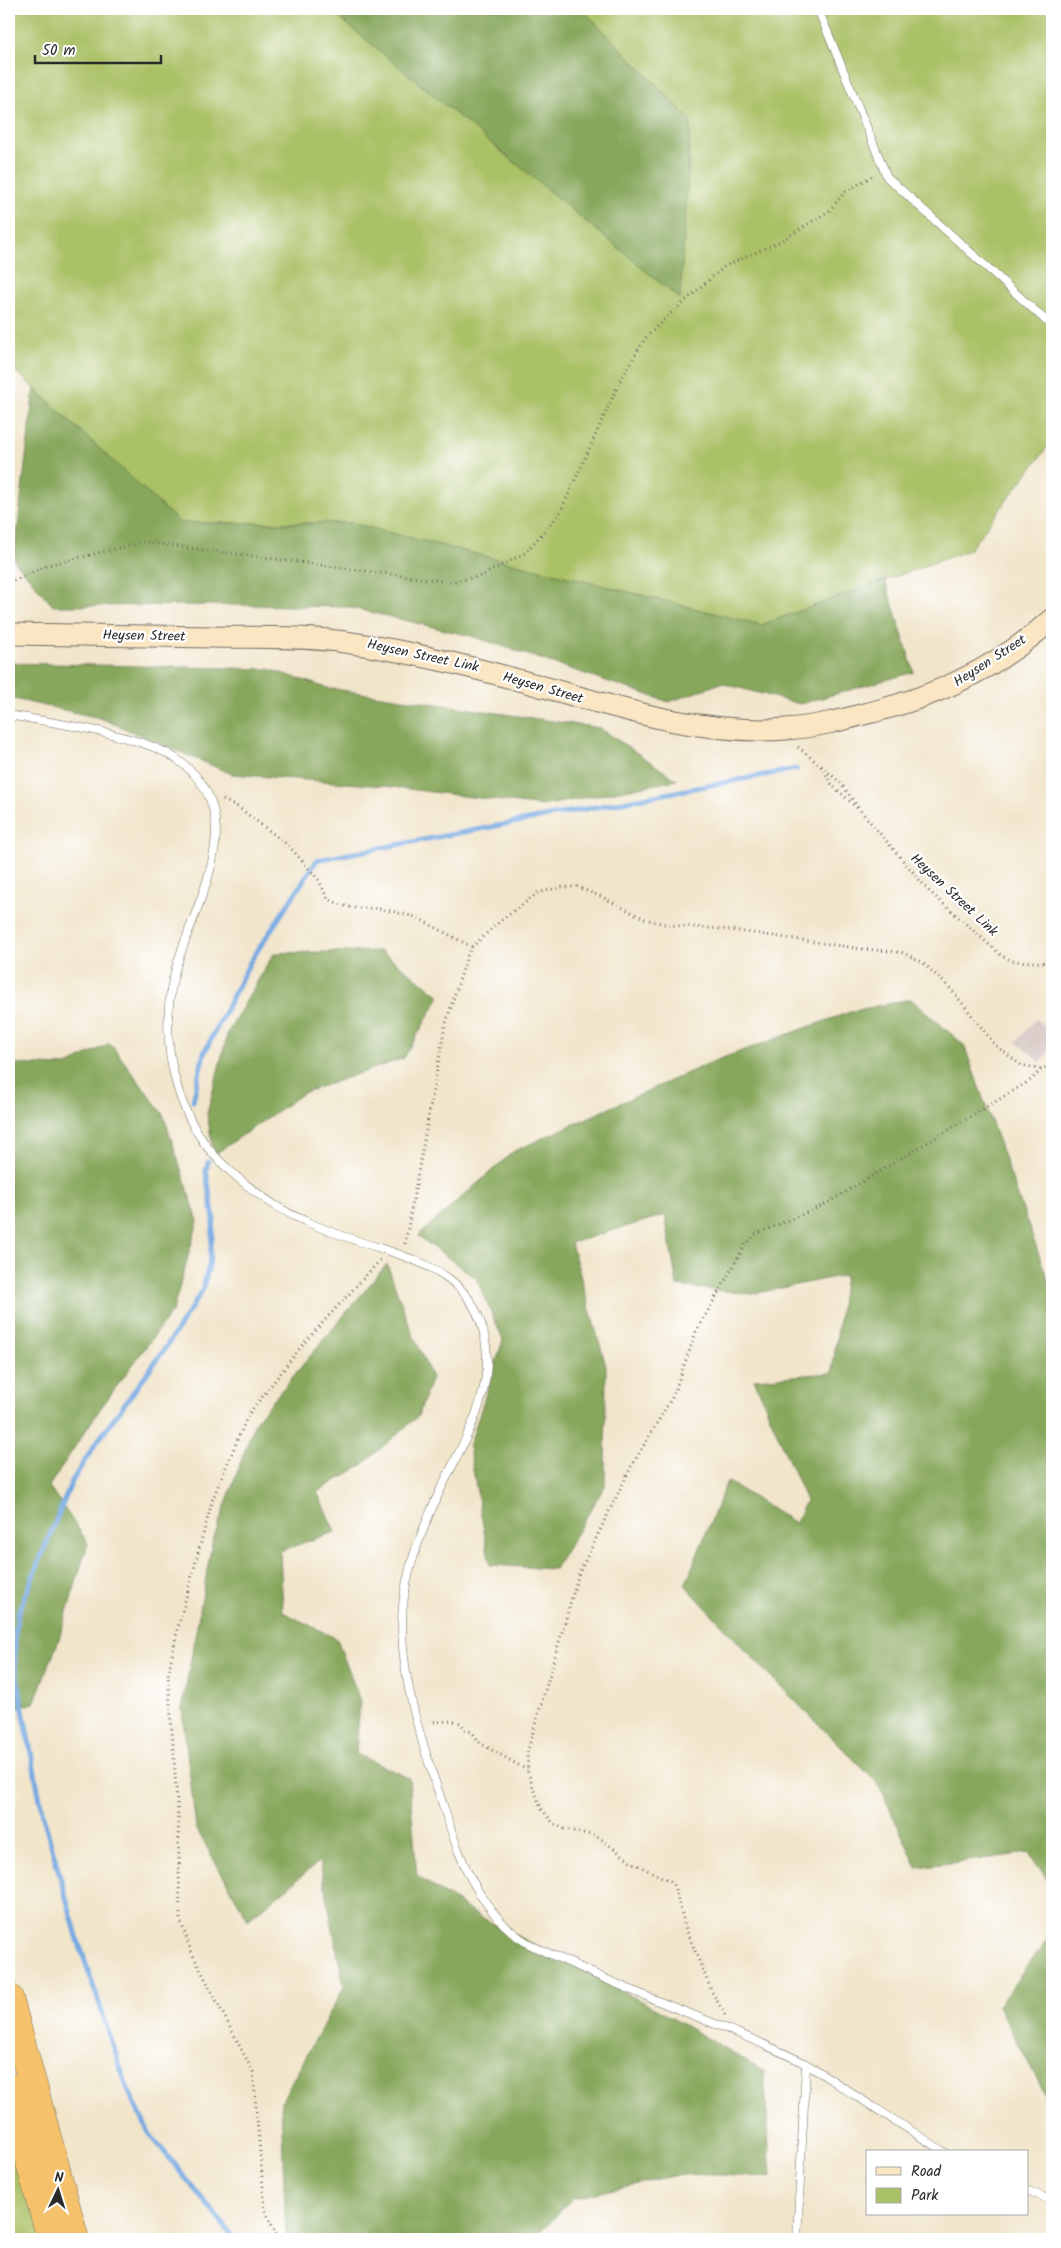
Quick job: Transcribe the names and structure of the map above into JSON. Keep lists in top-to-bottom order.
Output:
{
  "streets": {
    "main road": ["Heysen Street"],
    "path": ["Heysen Street Link"]
  },
  "legend": ["Road", "Park"],
  "scale_bar": "50 m",
  "north": "top"
}
